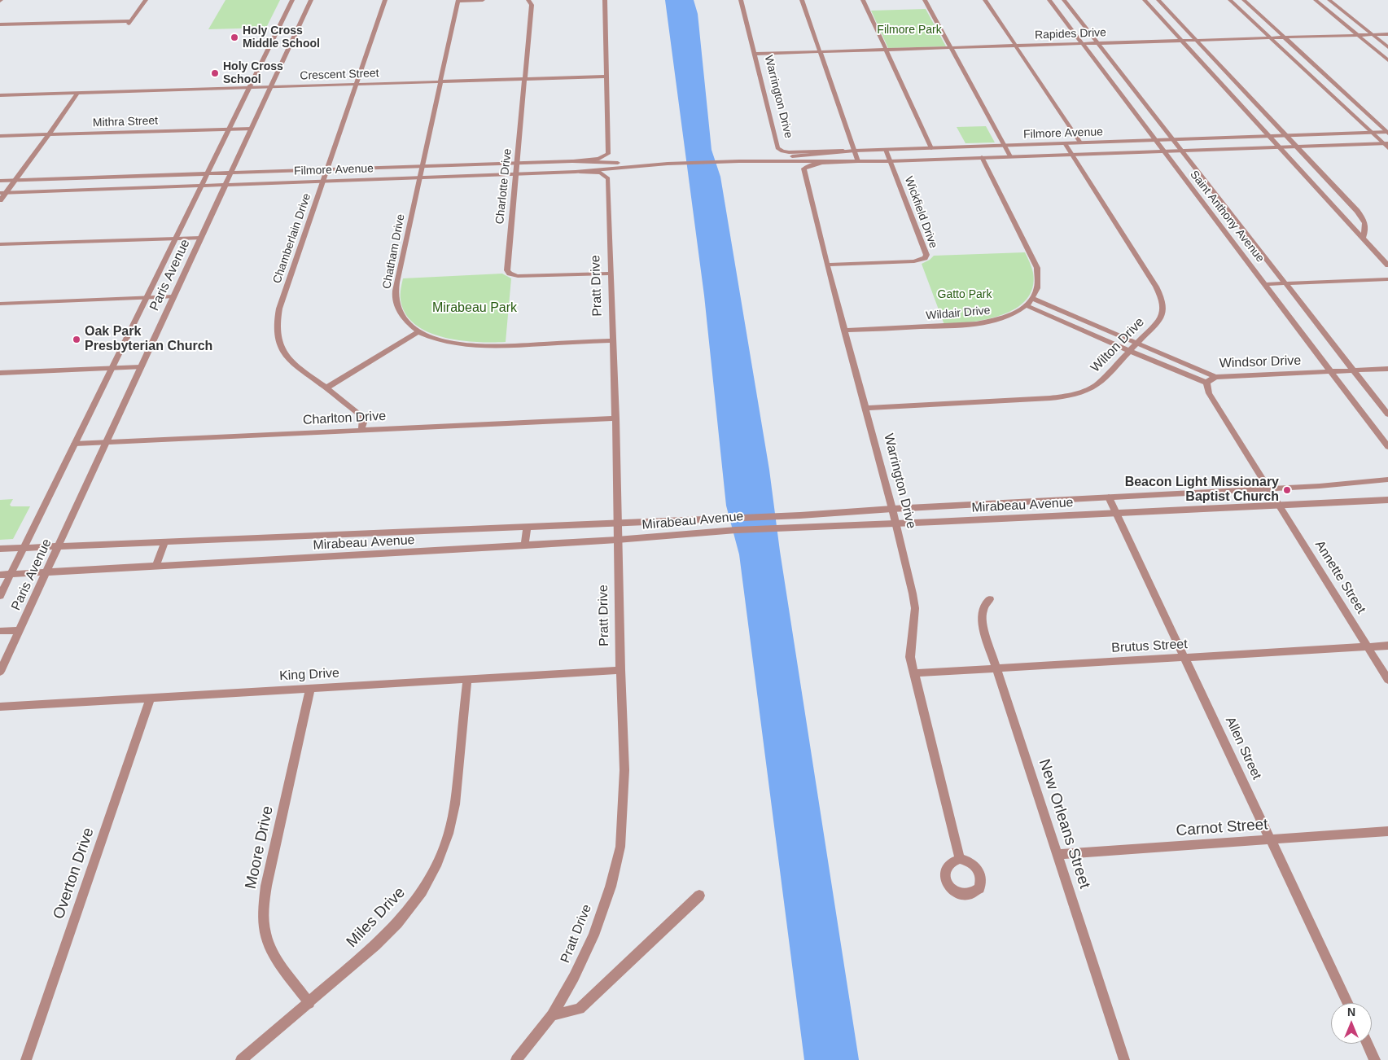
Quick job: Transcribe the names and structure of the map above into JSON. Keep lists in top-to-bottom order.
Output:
{
  "streets": {
    "street": [
      "Rapides Drive",
      "Crescent Street",
      "Warrington Drive",
      "Mithra Street",
      "Filmore Avenue",
      "Charlotte Drive",
      "Wickfield Drive",
      "Saint Anthony Avenue",
      "Chamberlain Drive",
      "Chatham Drive",
      "Paris Avenue",
      "Pratt Drive",
      "Wildair Drive",
      "Wilton Drive",
      "Windsor Drive",
      "Charlton Drive",
      "Mirabeau Avenue",
      "Annette Street",
      "Brutus Street",
      "King Drive",
      "Allen Street",
      "New Orleans Street",
      "Carnot Street",
      "Moore Drive",
      "Overton Drive",
      "Miles Drive"
    ]
  },
  "crossings": [
    ["Rapides Drive", "Warrington Drive"],
    ["Rapides Drive", "Saint Anthony Avenue"],
    ["Crescent Street", "Charlotte Drive"],
    ["Crescent Street", "Chamberlain Drive"],
    ["Crescent Street", "Chatham Drive"],
    ["Crescent Street", "Paris Avenue"],
    ["Warrington Drive", "Filmore Avenue"],
    ["Warrington Drive", "Wickfield Drive"],
    ["Warrington Drive", "Wildair Drive"],
    ["Warrington Drive", "Wilton Drive"],
    ["Warrington Drive", "Mirabeau Avenue"],
    ["Warrington Drive", "Brutus Street"],
    ["Mithra Street", "Paris Avenue"],
    ["Filmore Avenue", "Charlotte Drive"],
    ["Filmore Avenue", "Wickfield Drive"],
    ["Filmore Avenue", "Saint Anthony Avenue"],
    ["Filmore Avenue", "Chamberlain Drive"],
    ["Filmore Avenue", "Chatham Drive"],
    ["Filmore Avenue", "Paris Avenue"],
    ["Filmore Avenue", "Pratt Drive"],
    ["Filmore Avenue", "Wildair Drive"],
    ["Filmore Avenue", "Wilton Drive"],
    ["Charlotte Drive", "Pratt Drive"],
    ["Saint Anthony Avenue", "Windsor Drive"],
    ["Chamberlain Drive", "Charlton Drive"],
    ["Chatham Drive", "Pratt Drive"],
    ["Paris Avenue", "Charlton Drive"],
    ["Paris Avenue", "Mirabeau Avenue"],
    ["Pratt Drive", "Charlton Drive"],
    ["Pratt Drive", "Mirabeau Avenue"],
    ["Pratt Drive", "King Drive"],
    ["Wildair Drive", "Windsor Drive"],
    ["Wilton Drive", "Windsor Drive"],
    ["Windsor Drive", "Annette Street"],
    ["Mirabeau Avenue", "Annette Street"],
    ["Mirabeau Avenue", "Allen Street"],
    ["Annette Street", "Brutus Street"],
    ["Brutus Street", "Allen Street"],
    ["Brutus Street", "New Orleans Street"],
    ["King Drive", "Moore Drive"],
    ["King Drive", "Overton Drive"],
    ["King Drive", "Miles Drive"],
    ["Allen Street", "Carnot Street"],
    ["New Orleans Street", "Carnot Street"],
    ["Moore Drive", "Miles Drive"]
  ],
  "parks": ["Filmore Park", "Gatto Park", "Mirabeau Park"],
  "places": [
    "Holy Cross Middle School",
    "Holy Cross School",
    "Oak Park Presbyterian Church",
    "Beacon Light Missionary Baptist Church"
  ],
  "north": "top"
}
